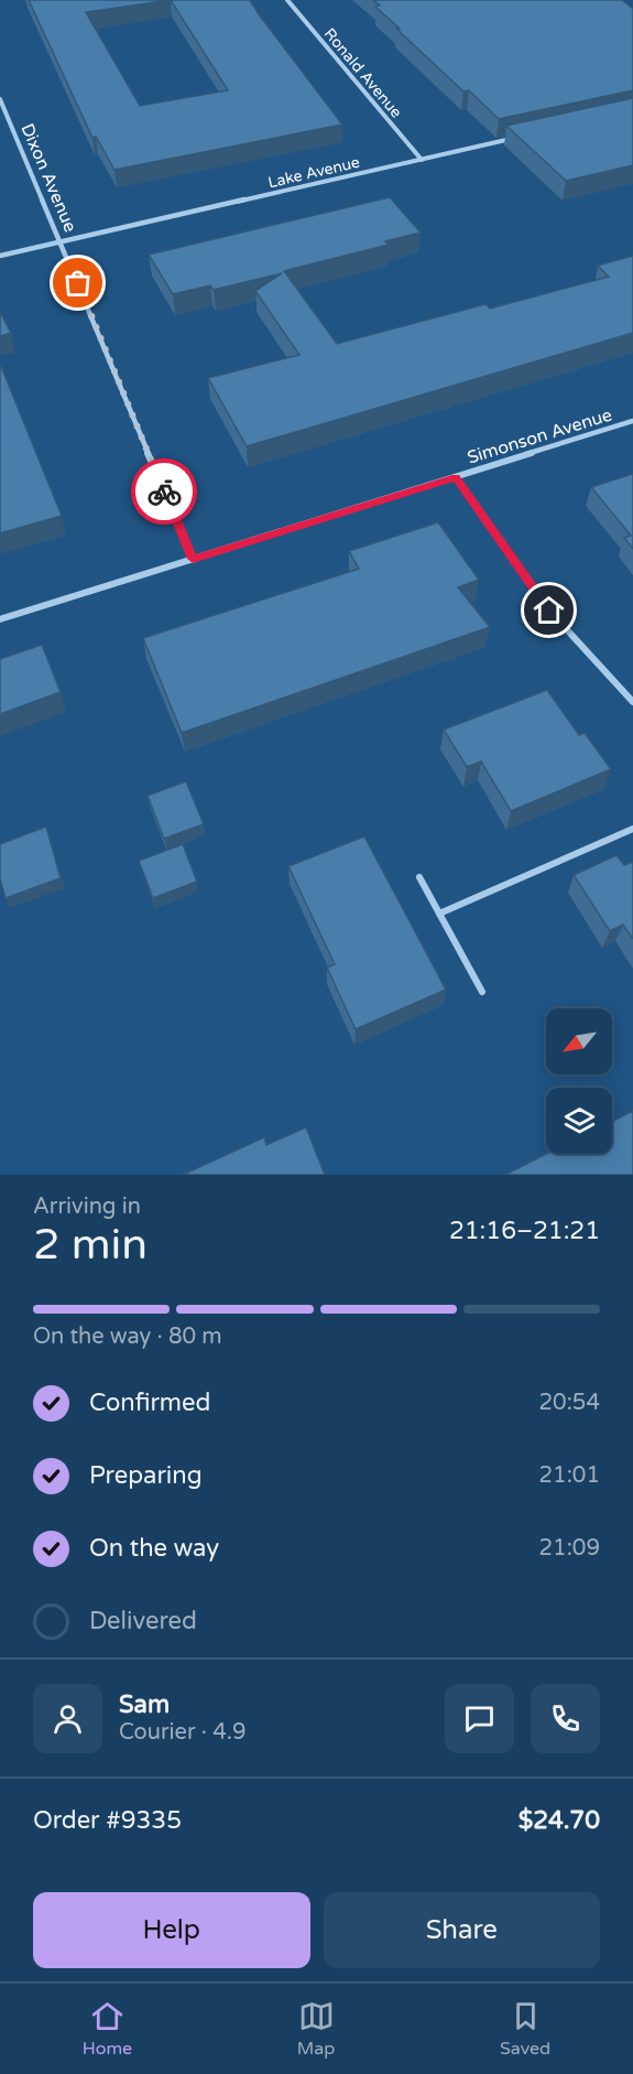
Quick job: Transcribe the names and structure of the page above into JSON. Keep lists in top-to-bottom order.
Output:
{
  "streets": {
    "street": [
      "Ronald Avenue",
      "Lake Avenue",
      "Dixon Avenue",
      "Simonson Avenue"
    ]
  },
  "crossings": [
    ["Ronald Avenue", "Lake Avenue"],
    ["Lake Avenue", "Dixon Avenue"],
    ["Dixon Avenue", "Simonson Avenue"]
  ],
  "north": "bottom left",
  "page": {
    "heading": ["2 min", "Arriving in", "21:16–21:21"],
    "panel": [
      "Sam",
      "Courier · 4.9",
      "Order #9335",
      "$24.70"
    ],
    "bar": "On the way · 80 m",
    "list": [
      ["Confirmed", "20:54"],
      ["Preparing", "21:01"],
      ["On the way", "21:09"],
      "Delivered"
    ],
    "buttons": ["Help", "Share"],
    "tabs": ["Home", "Map", "Saved"]
  }
}
